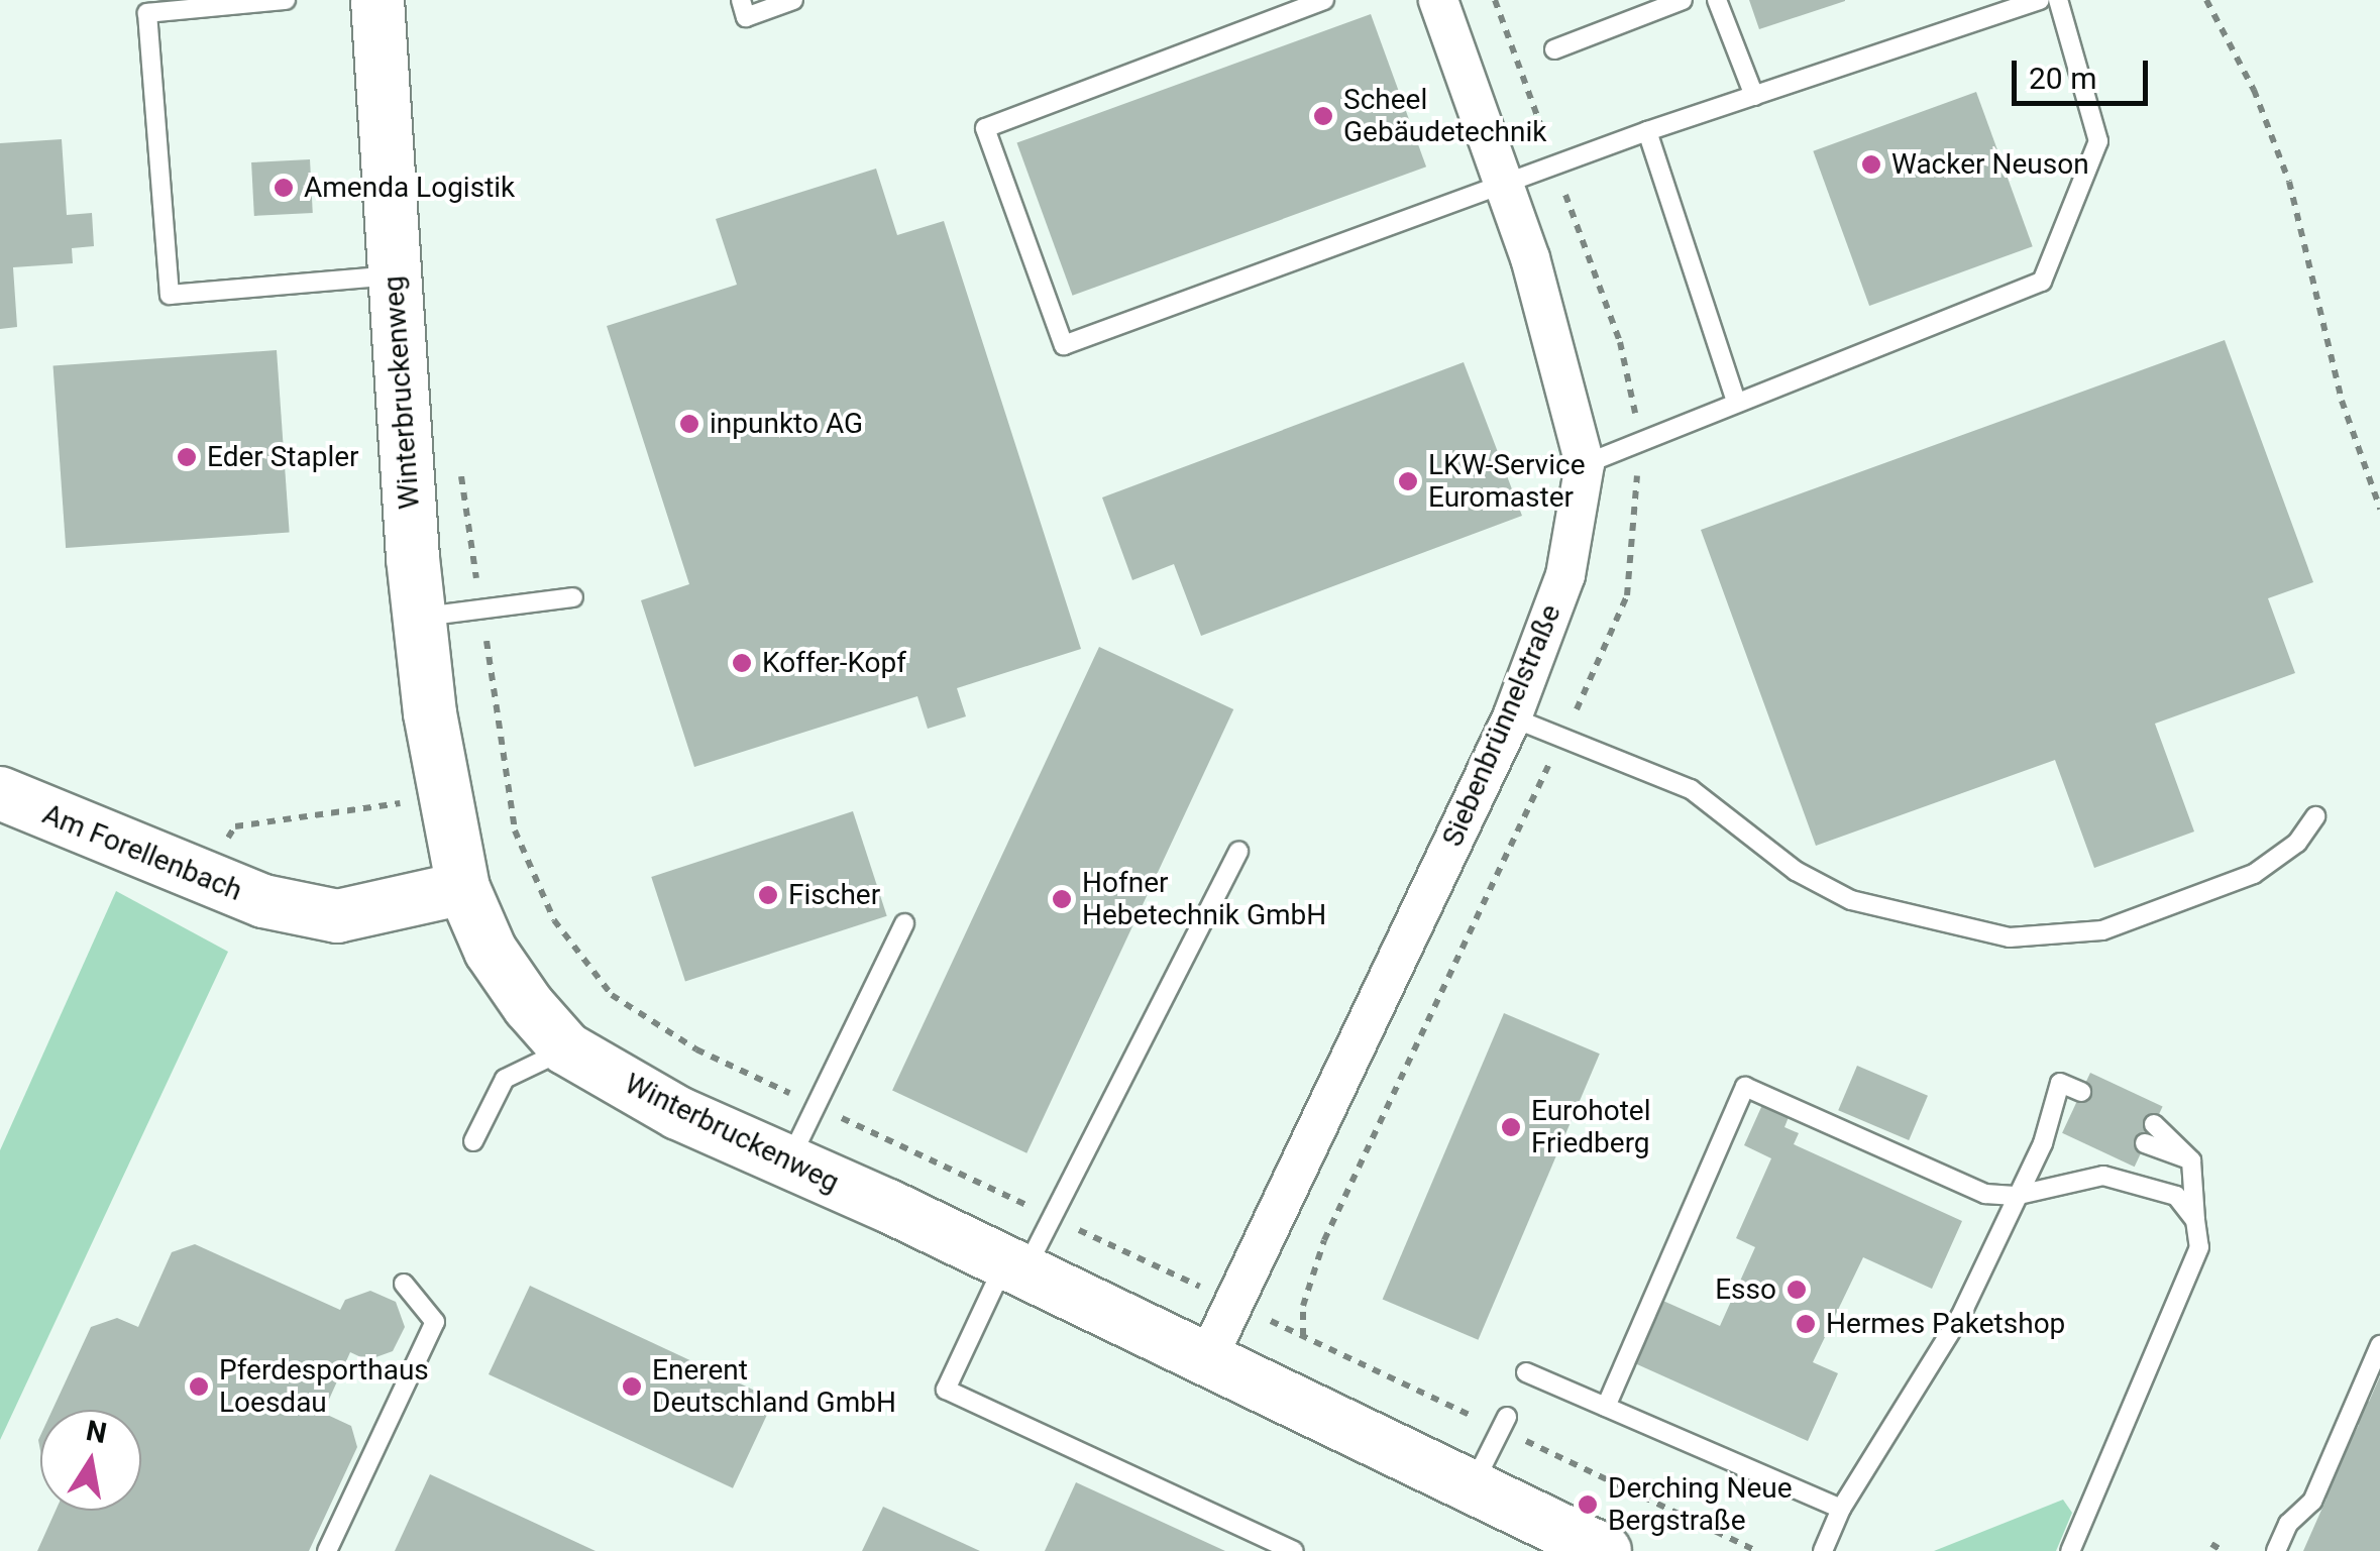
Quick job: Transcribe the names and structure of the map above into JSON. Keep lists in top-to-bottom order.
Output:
{
  "streets": {
    "street": ["Winterbruckenweg", "Siebenbrünnelstraße", "Am Forellenbach"]
  },
  "crossings": [
    ["Winterbruckenweg", "Siebenbrünnelstraße"],
    ["Winterbruckenweg", "Am Forellenbach"]
  ],
  "places": [
    "Scheel Gebäudetechnik",
    "Wacker Neuson",
    "Amenda Logistik",
    "inpunkto AG",
    "Eder Stapler",
    "LKW-Service Euromaster",
    "Koffer-Kopf",
    "Fischer",
    "Hofner Hebetechnik GmbH",
    "Eurohotel Friedberg",
    "Esso",
    "Hermes Paketshop",
    "Pferdesporthaus Loesdau",
    "Enerent Deutschland GmbH",
    "Derching Neue Bergstraße"
  ],
  "scale_bar": "20 m",
  "north": "top"
}
